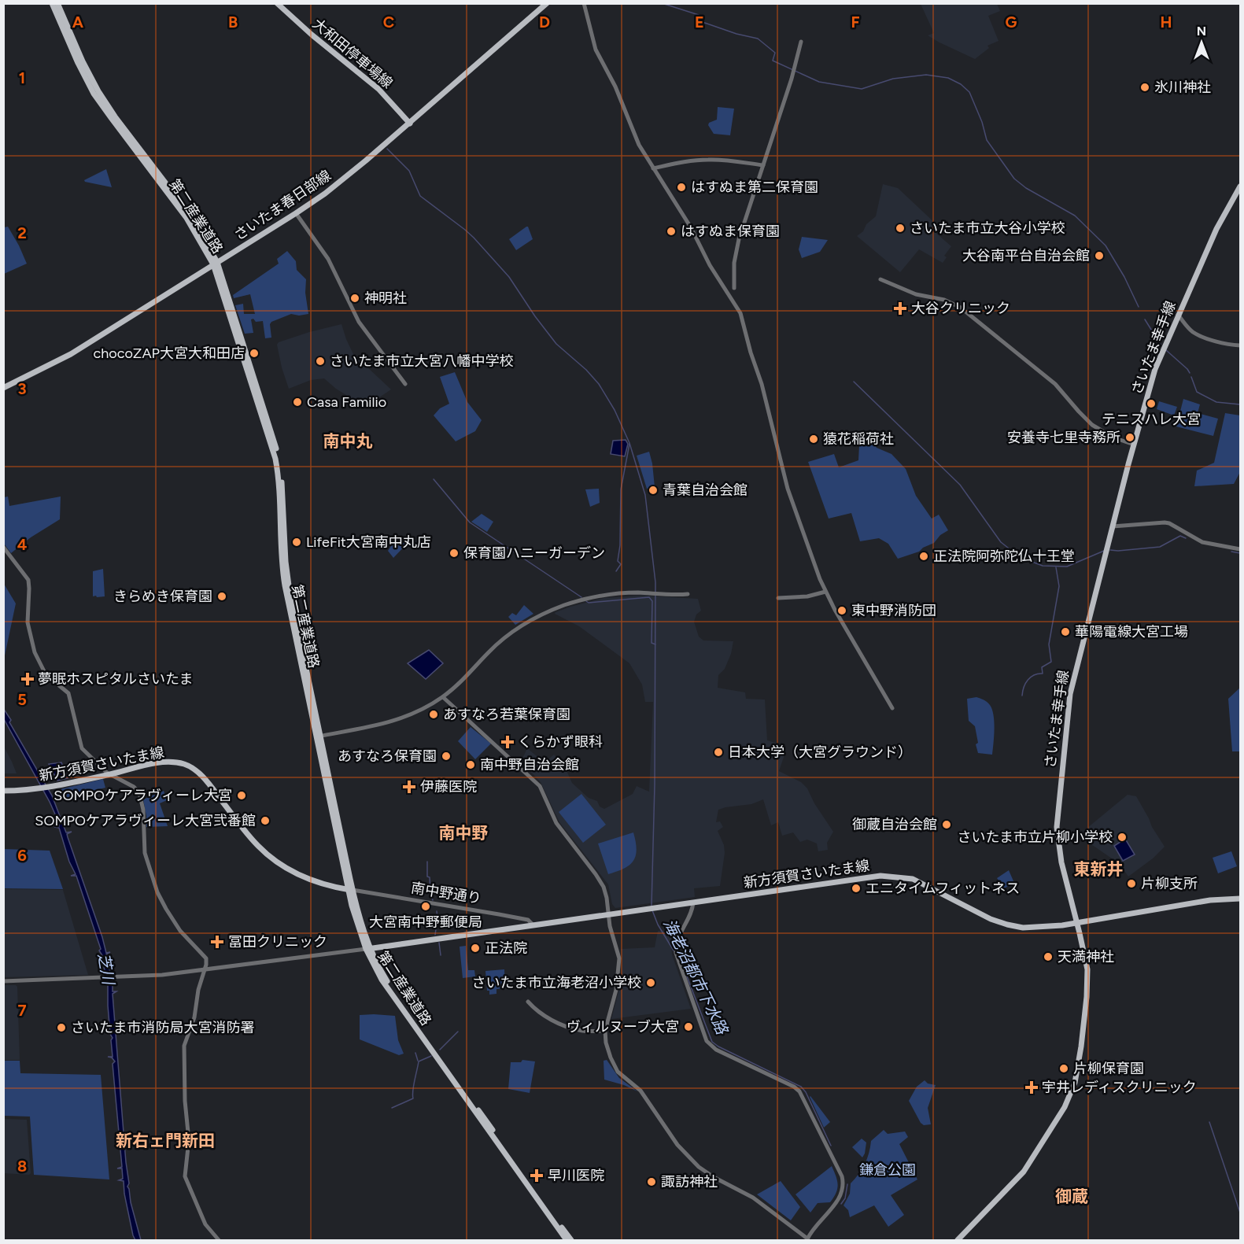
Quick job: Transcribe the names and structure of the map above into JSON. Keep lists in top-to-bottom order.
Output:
{
  "streets": {
    "main road": [
      "大和田停車場線",
      "さいたま春日部線",
      "第二産業道路",
      "さいたま幸手線",
      "新方須賀さいたま線"
    ],
    "street": ["南中野通り"]
  },
  "crossings": [
    ["大和田停車場線", "さいたま春日部線"],
    ["さいたま春日部線", "第二産業道路"],
    ["第二産業道路", "新方須賀さいたま線"],
    ["第二産業道路", "南中野通り"],
    ["さいたま幸手線", "新方須賀さいたま線"],
    ["新方須賀さいたま線", "南中野通り"]
  ],
  "districts": [
    "南中丸",
    "南中野",
    "東新井",
    "新右ェ門新田",
    "御蔵"
  ],
  "water": ["芝川", "海老沼都市下水路"],
  "parks": ["鎌倉公園"],
  "places": {
    "other": [
      "氷川神社",
      "はすぬま第二保育園",
      "さいたま市立大谷小学校",
      "はすぬま保育園",
      "大谷南平台自治会館",
      "神明社",
      "chocoZAP大宮大和田店",
      "さいたま市立大宮八幡中学校",
      "Casa Familio",
      "テニスハレ大宮",
      "安養寺七里寺務所",
      "猿花稲荷社",
      "青葉自治会館",
      "LifeFit大宮南中丸店",
      "保育園ハニーガーデン",
      "正法院阿弥陀仏十王堂",
      "きらめき保育園",
      "東中野消防団",
      "華陽電線大宮工場",
      "あすなろ若葉保育園",
      "日本大学（大宮グラウンド）",
      "あすなろ保育園",
      "南中野自治会館",
      "SOMPOケアラヴィーレ大宮",
      "SOMPOケアラヴィーレ大宮弐番館",
      "御蔵自治会館",
      "さいたま市立片柳小学校",
      "片柳支所",
      "エニタイムフィットネス",
      "大宮南中野郵便局",
      "正法院",
      "天満神社",
      "さいたま市立海老沼小学校",
      "ヴィルヌーブ大宮",
      "さいたま市消防局大宮消防署",
      "片柳保育園",
      "諏訪神社"
    ],
    "health": [
      "大谷クリニック",
      "夢眠ホスピタルさいたま",
      "くらかず眼科",
      "伊藤医院",
      "冨田クリニック",
      "宇井レディスクリニック",
      "早川医院"
    ]
  },
  "north": "top",
  "grid": {
    "columns": [
      "A",
      "B",
      "C",
      "D",
      "E",
      "F",
      "G",
      "H"
    ],
    "rows": [
      "1",
      "2",
      "3",
      "4",
      "5",
      "6",
      "7",
      "8"
    ]
  }
}
